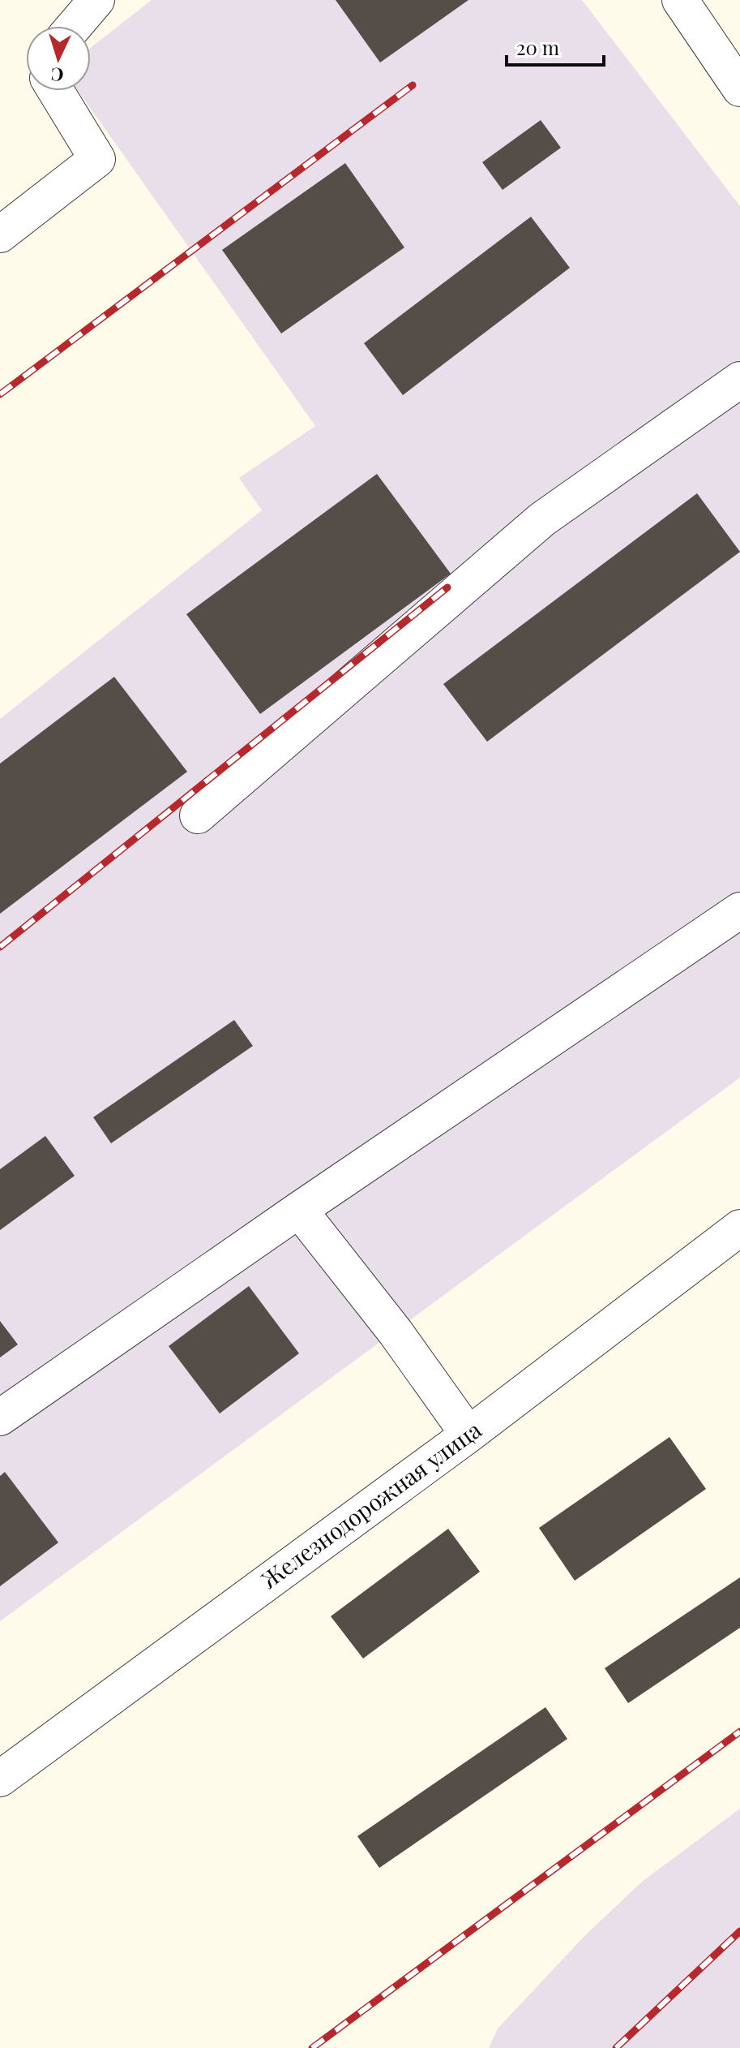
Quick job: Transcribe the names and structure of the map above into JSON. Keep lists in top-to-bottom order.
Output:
{
  "streets": {
    "street": ["Железнодорожная улица"]
  },
  "scale_bar": "20 m",
  "north": "bottom"
}
